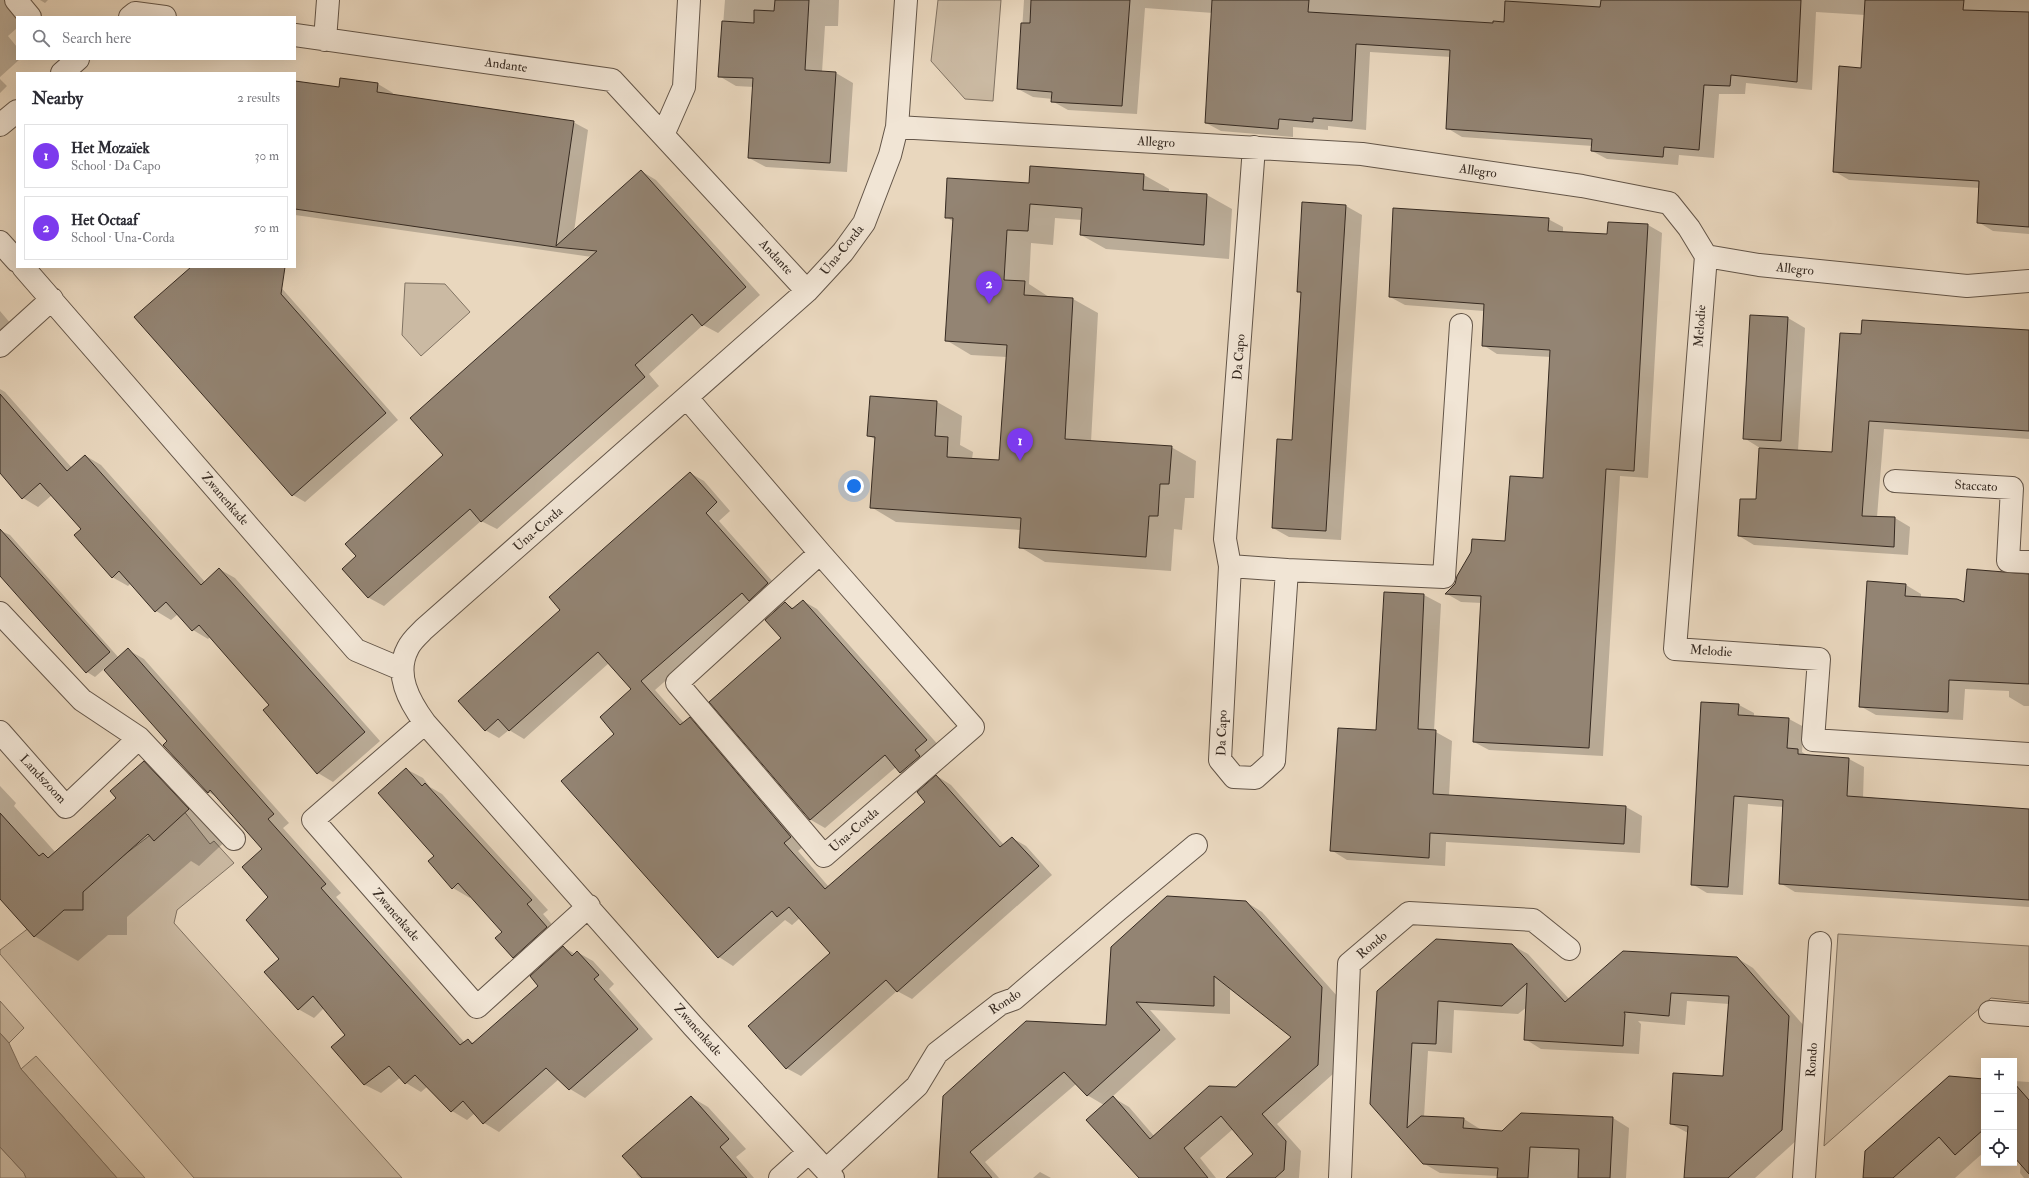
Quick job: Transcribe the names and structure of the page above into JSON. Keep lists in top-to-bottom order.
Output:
{
  "streets": {
    "street": [
      "Andante",
      "Allegro",
      "Una-Corda",
      "Melodie",
      "Da Capo",
      "Staccato",
      "Zwanenkade",
      "Landszoom",
      "Rondo"
    ]
  },
  "crossings": [
    ["Andante", "Una-Corda"],
    ["Allegro", "Una-Corda"],
    ["Allegro", "Melodie"],
    ["Allegro", "Da Capo"],
    ["Una-Corda", "Zwanenkade"],
    ["Zwanenkade", "Rondo"]
  ],
  "page": {
    "search": "Search here",
    "heading": ["Nearby", "2 results"],
    "list": [
      {
        "mark": "1",
        "name": "Het Mozaïek",
        "note": "School · Da Capo",
        "value": "30 m"
      },
      {
        "mark": "2",
        "name": "Het Octaaf",
        "note": "School · Una-Corda",
        "value": "50 m"
      }
    ],
    "pins": ["2", "1"],
    "map_buttons": ["+", "−"]
  }
}
